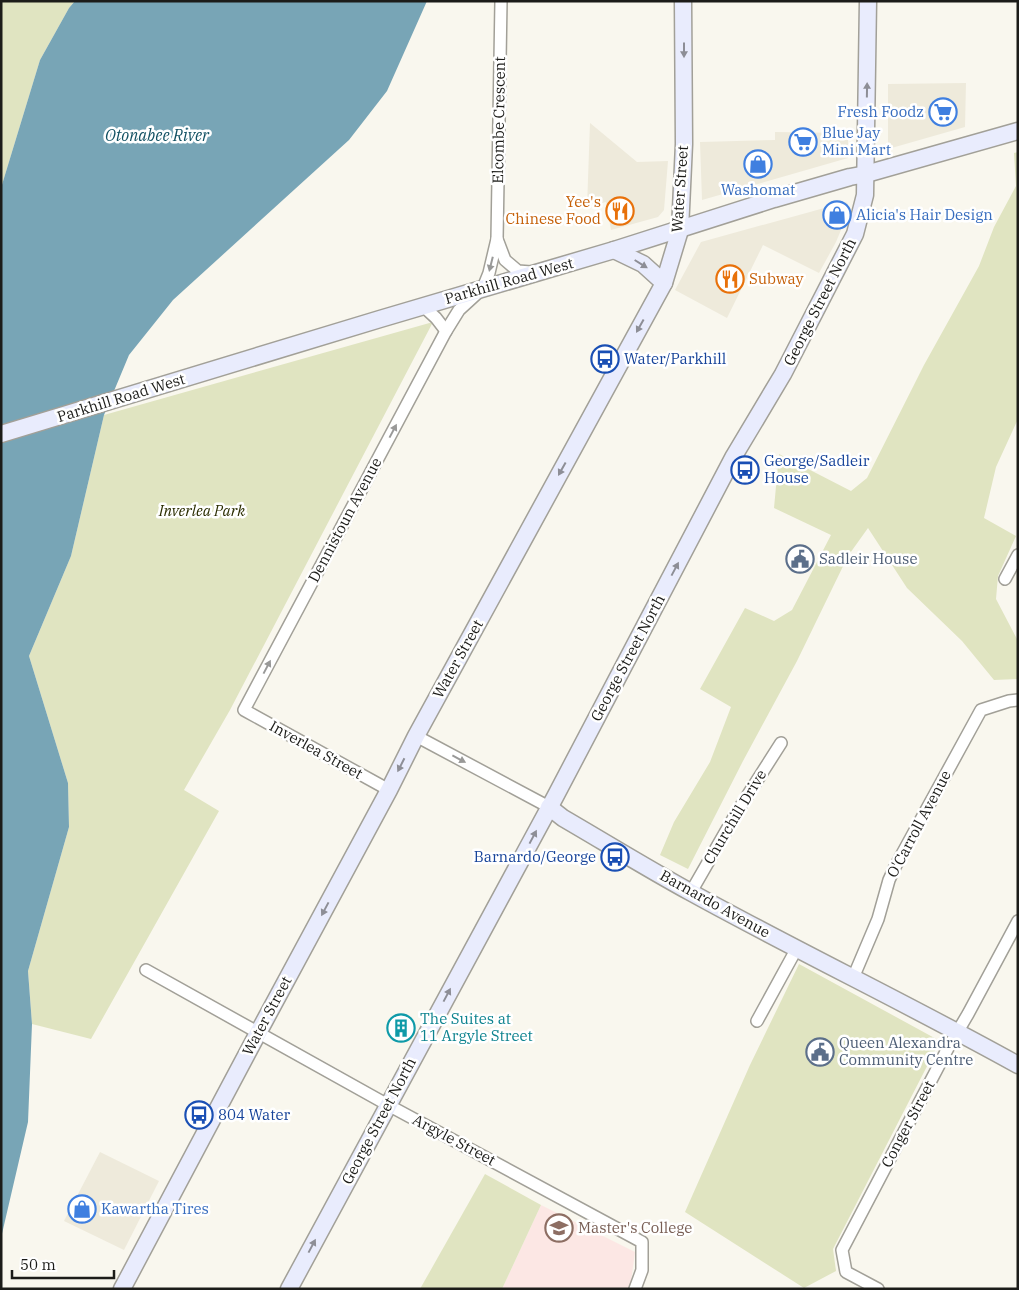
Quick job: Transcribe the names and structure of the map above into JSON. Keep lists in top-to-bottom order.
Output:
{
  "streets": {
    "main road": [
      "Water Street",
      "Parkhill Road West",
      "George Street North",
      "Barnardo Avenue"
    ],
    "street": [
      "Elcombe Crescent",
      "Dennistoun Avenue",
      "Inverlea Street",
      "Churchill Drive",
      "O'Carroll Avenue",
      "Conger Street",
      "Argyle Street"
    ]
  },
  "crossings": [
    ["Elcombe Crescent", "Parkhill Road West"],
    ["Elcombe Crescent", "Dennistoun Avenue"],
    ["Water Street", "Parkhill Road West"],
    ["Water Street", "Inverlea Street"],
    ["Water Street", "Barnardo Avenue"],
    ["Water Street", "Argyle Street"],
    ["Parkhill Road West", "George Street North"],
    ["Parkhill Road West", "Dennistoun Avenue"],
    ["George Street North", "Barnardo Avenue"],
    ["George Street North", "Argyle Street"],
    ["Dennistoun Avenue", "Inverlea Street"],
    ["Churchill Drive", "Barnardo Avenue"],
    ["O'Carroll Avenue", "Barnardo Avenue"],
    ["Barnardo Avenue", "Conger Street"]
  ],
  "one_way": ["Water Street", "George Street North", "Dennistoun Avenue"],
  "water": ["Otonabee River"],
  "parks": ["Inverlea Park"],
  "places": {
    "supermarket": ["Fresh Foodz", "Blue Jay Mini Mart"],
    "shop": ["Washomat", "Alicia's Hair Design", "Kawartha Tires"],
    "restaurant": ["Yee's Chinese Food", "Subway"],
    "bus stop": [
      "Water/Parkhill",
      "George/Sadleir House",
      "Barnardo/George",
      "804 Water"
    ],
    "public building": ["Sadleir House", "Queen Alexandra Community Centre"],
    "building": ["The Suites at 11 Argyle Street"],
    "school or university": ["Master's College"]
  },
  "scale_bar": "50 m"
}
